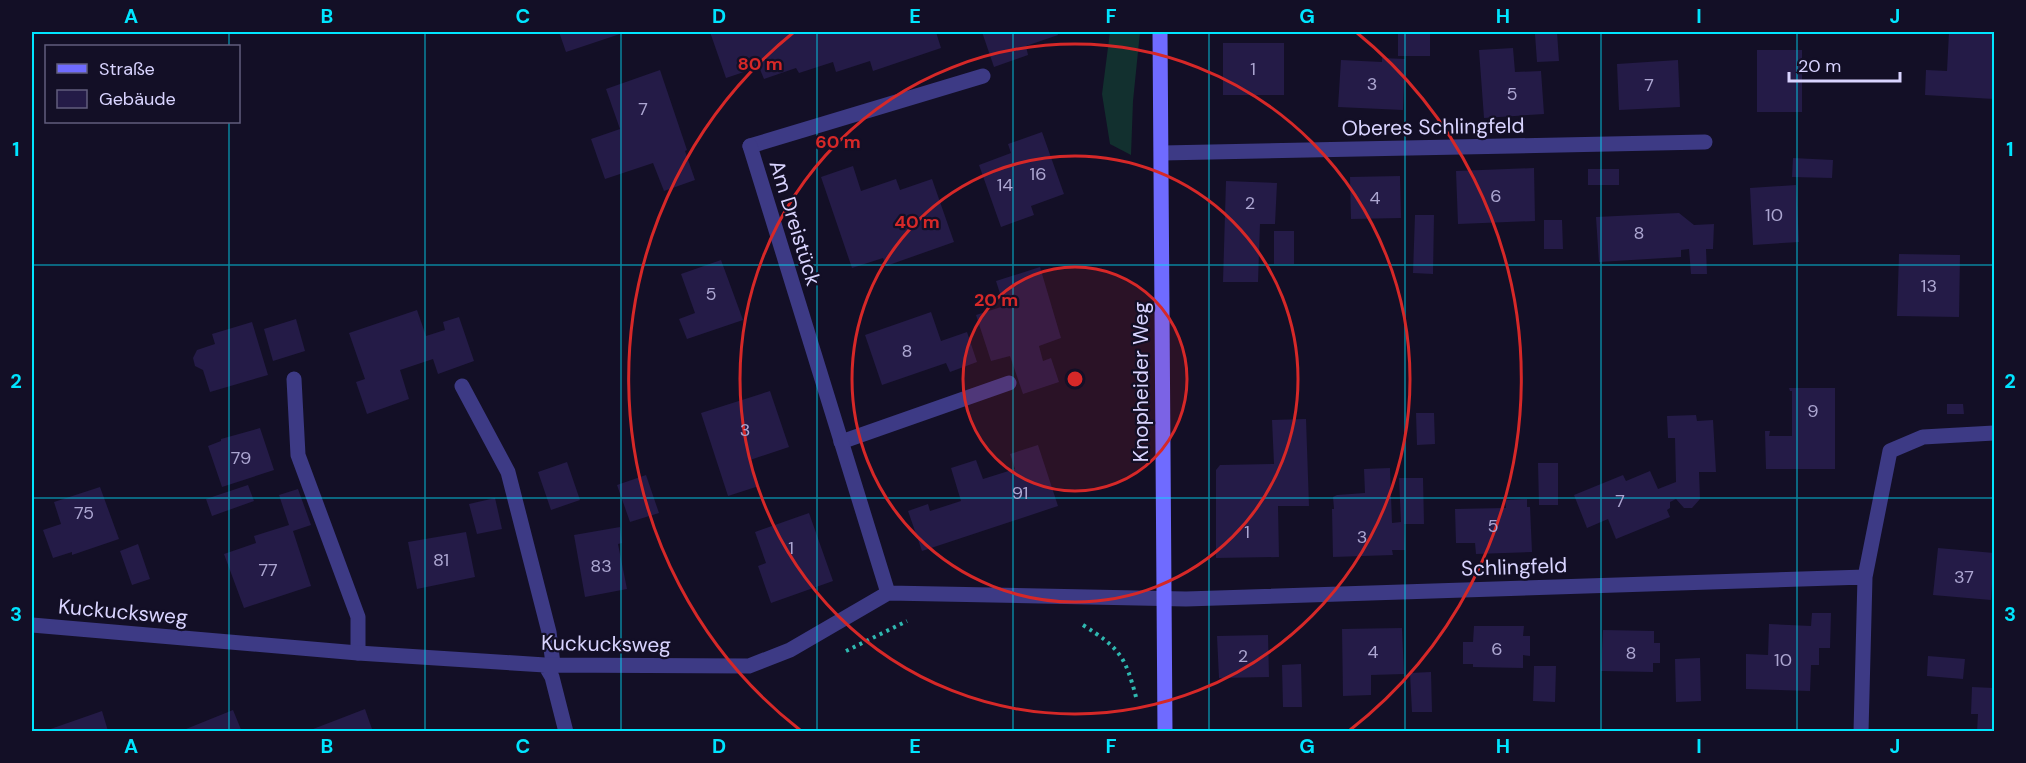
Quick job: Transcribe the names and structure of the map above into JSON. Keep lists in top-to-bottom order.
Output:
{
  "streets": {
    "main road": ["Knopheider Weg"],
    "street": [
      "Oberes Schlingfeld",
      "Am Dreistück",
      "Schlingfeld",
      "Kuckucksweg"
    ]
  },
  "crossings": [
    ["Oberes Schlingfeld", "Knopheider Weg"],
    ["Am Dreistück", "Kuckucksweg"],
    ["Knopheider Weg", "Schlingfeld"]
  ],
  "house_numbers": [
    "1",
    "3",
    "7",
    "5",
    "7",
    "16",
    "14",
    "6",
    "4",
    "2",
    "10",
    "8",
    "13",
    "5",
    "8",
    "9",
    "3",
    "79",
    "91",
    "7",
    "75",
    "5",
    "1",
    "3",
    "1",
    "81",
    "83",
    "77",
    "37",
    "6",
    "4",
    "8",
    "2",
    "10"
  ],
  "legend": ["Straße", "Gebäude"],
  "scale_bar": "20 m",
  "grid": {
    "columns": [
      "A",
      "B",
      "C",
      "D",
      "E",
      "F",
      "G",
      "H",
      "I",
      "J"
    ],
    "rows": ["1", "2", "3"]
  },
  "rings": [
    "80 m",
    "60 m",
    "40 m",
    "20 m"
  ]
}
